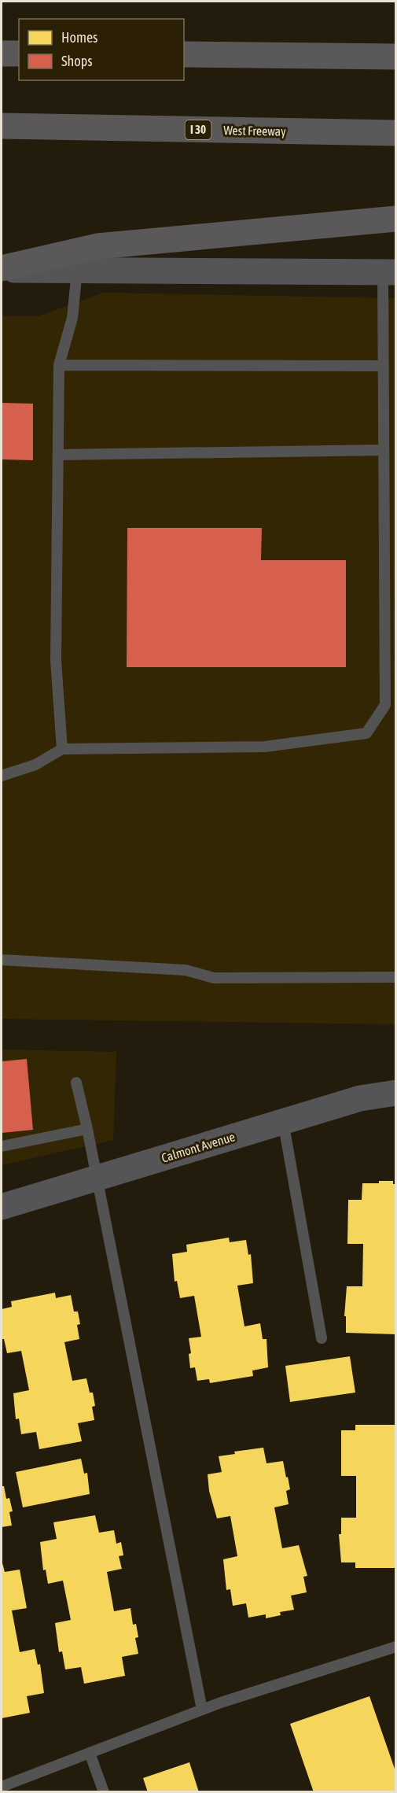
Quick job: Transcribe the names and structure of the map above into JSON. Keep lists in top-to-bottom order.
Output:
{
  "streets": {
    "highway": ["I 30", "West Freeway"],
    "main road": ["Calmont Avenue"]
  },
  "legend": ["Homes", "Shops"]
}
